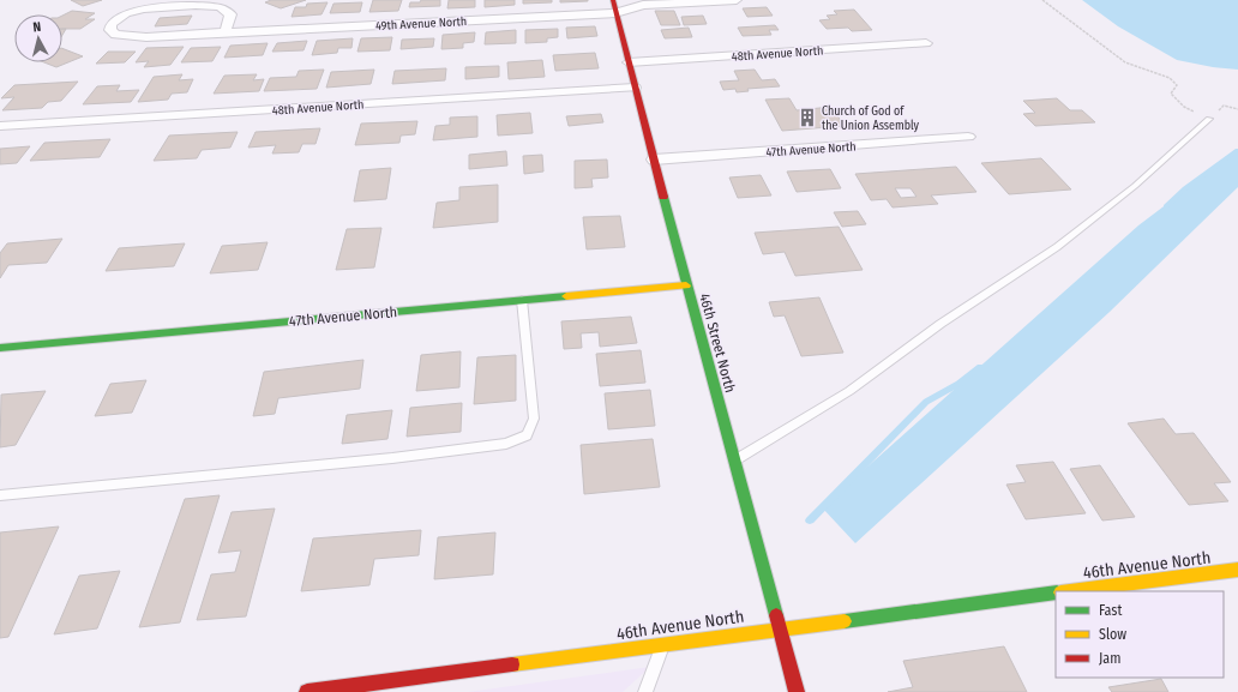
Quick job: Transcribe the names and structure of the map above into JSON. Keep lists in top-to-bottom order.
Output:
{
  "streets": {
    "street": [
      "49th Avenue North",
      "48th Avenue North",
      "47th Avenue North",
      "46th Street North",
      "46th Avenue North"
    ]
  },
  "crossings": [
    ["49th Avenue North", "46th Street North"],
    ["48th Avenue North", "46th Street North"],
    ["47th Avenue North", "46th Street North"],
    ["46th Street North", "46th Avenue North"]
  ],
  "places": {
    "building": ["Church of God of the Union Assembly"]
  },
  "legend": ["Fast", "Slow", "Jam"],
  "north": "top"
}
